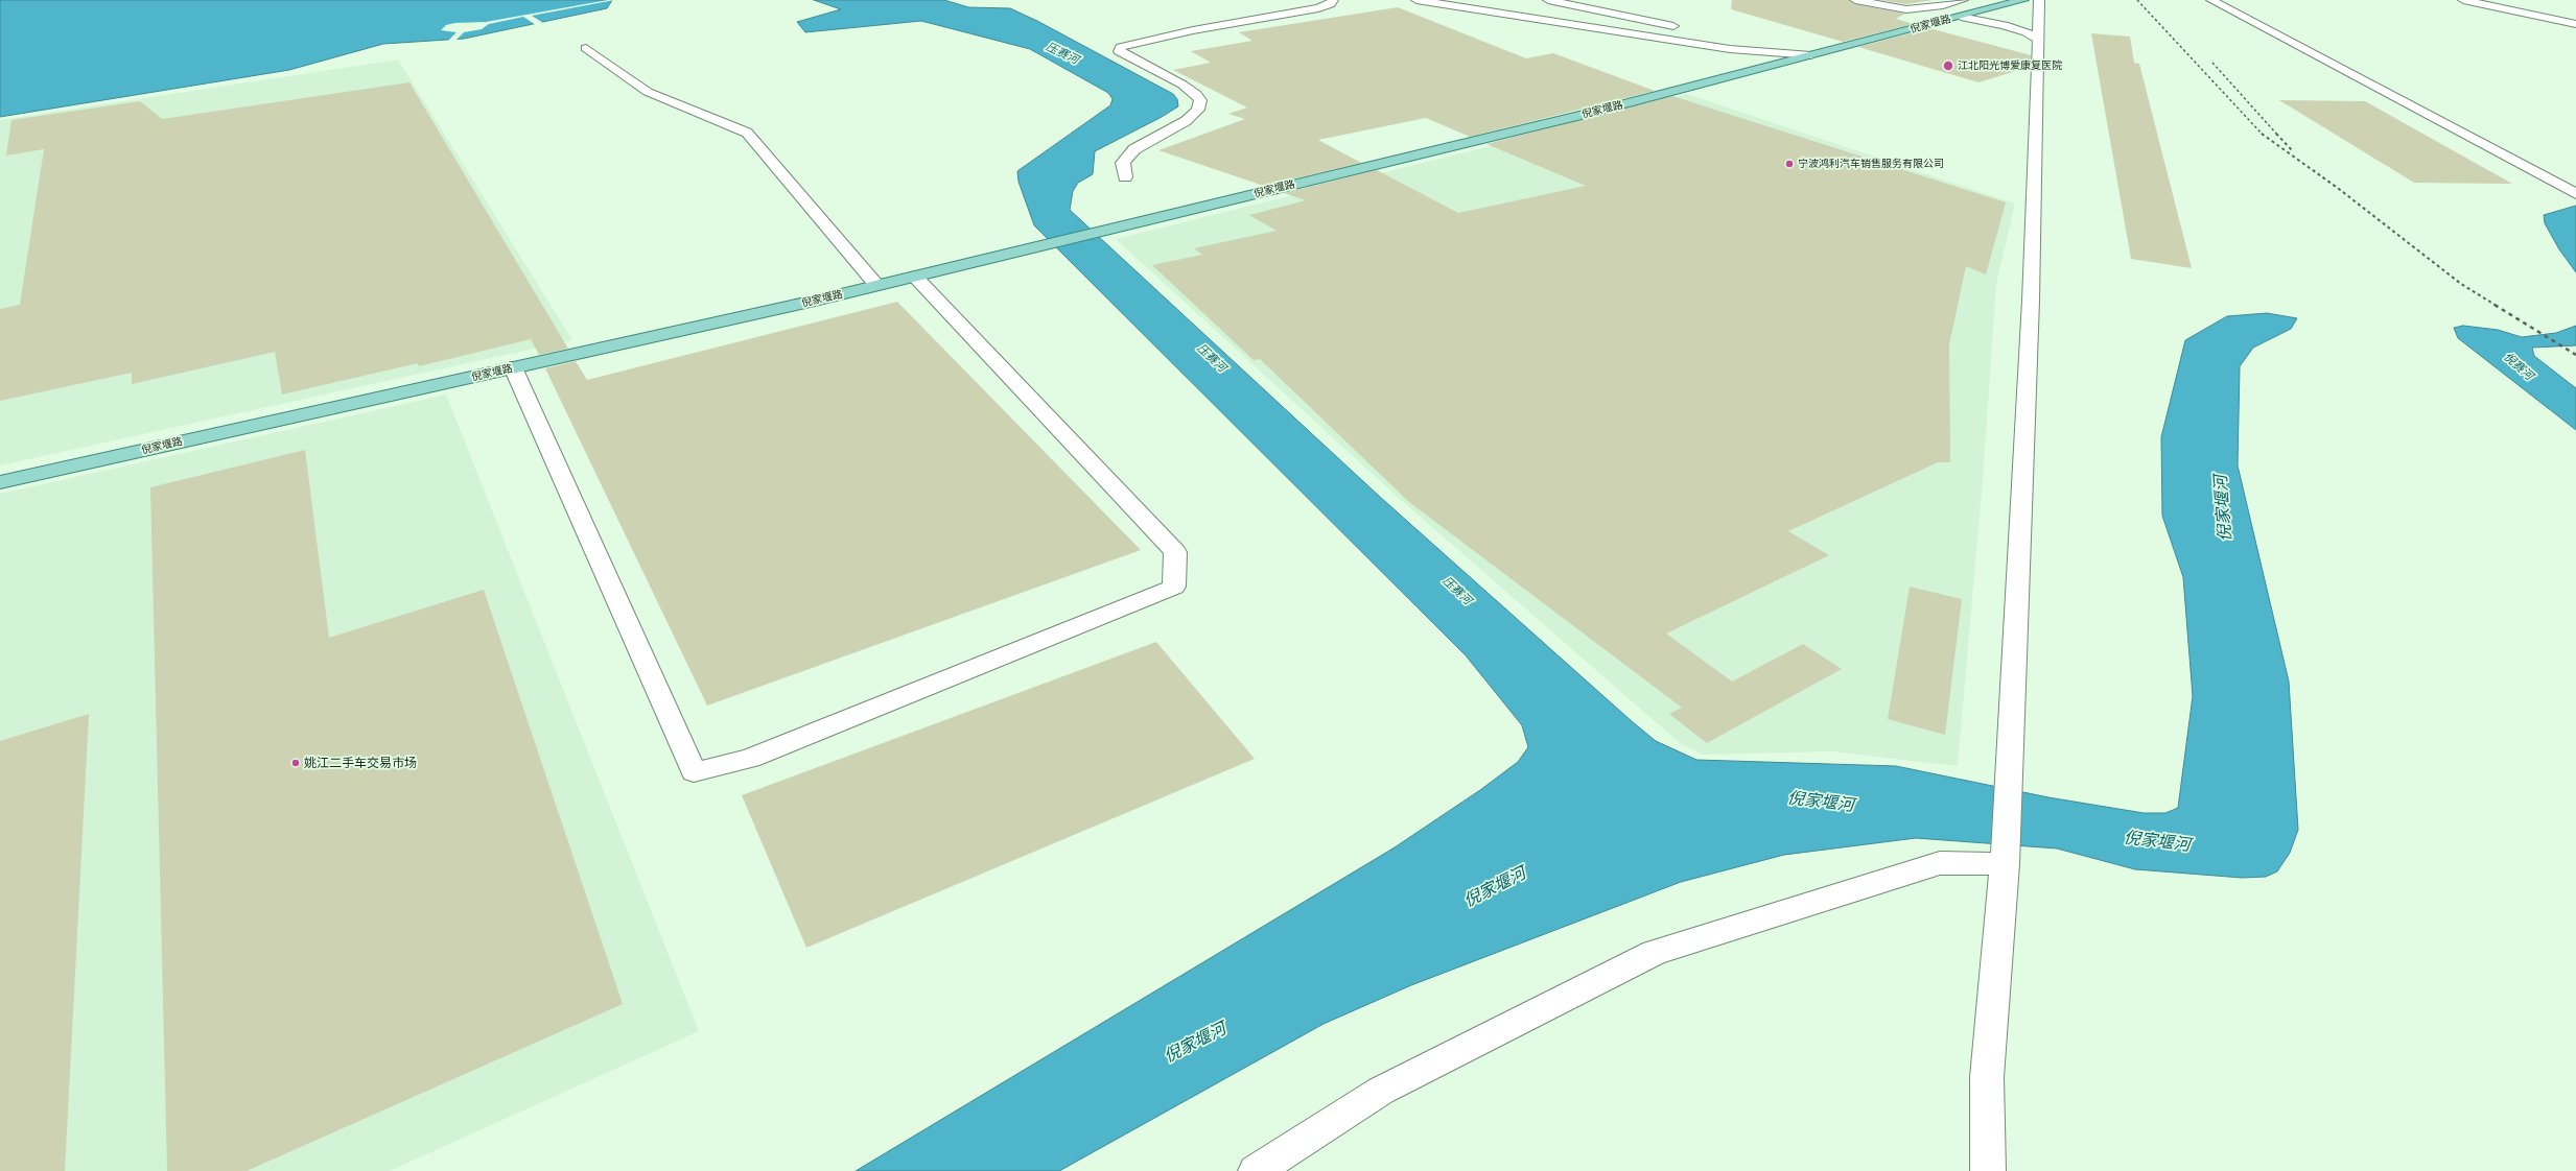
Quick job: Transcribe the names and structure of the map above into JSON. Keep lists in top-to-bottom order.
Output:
{
  "streets": {
    "main road": ["倪家堰路"]
  },
  "water": ["压赛河", "倪赛河", "倪家堰河"],
  "places": ["江北阳光博爱康复医院", "宁波鸿利汽车销售服务有限公司", "姚江二手车交易市场"]
}
